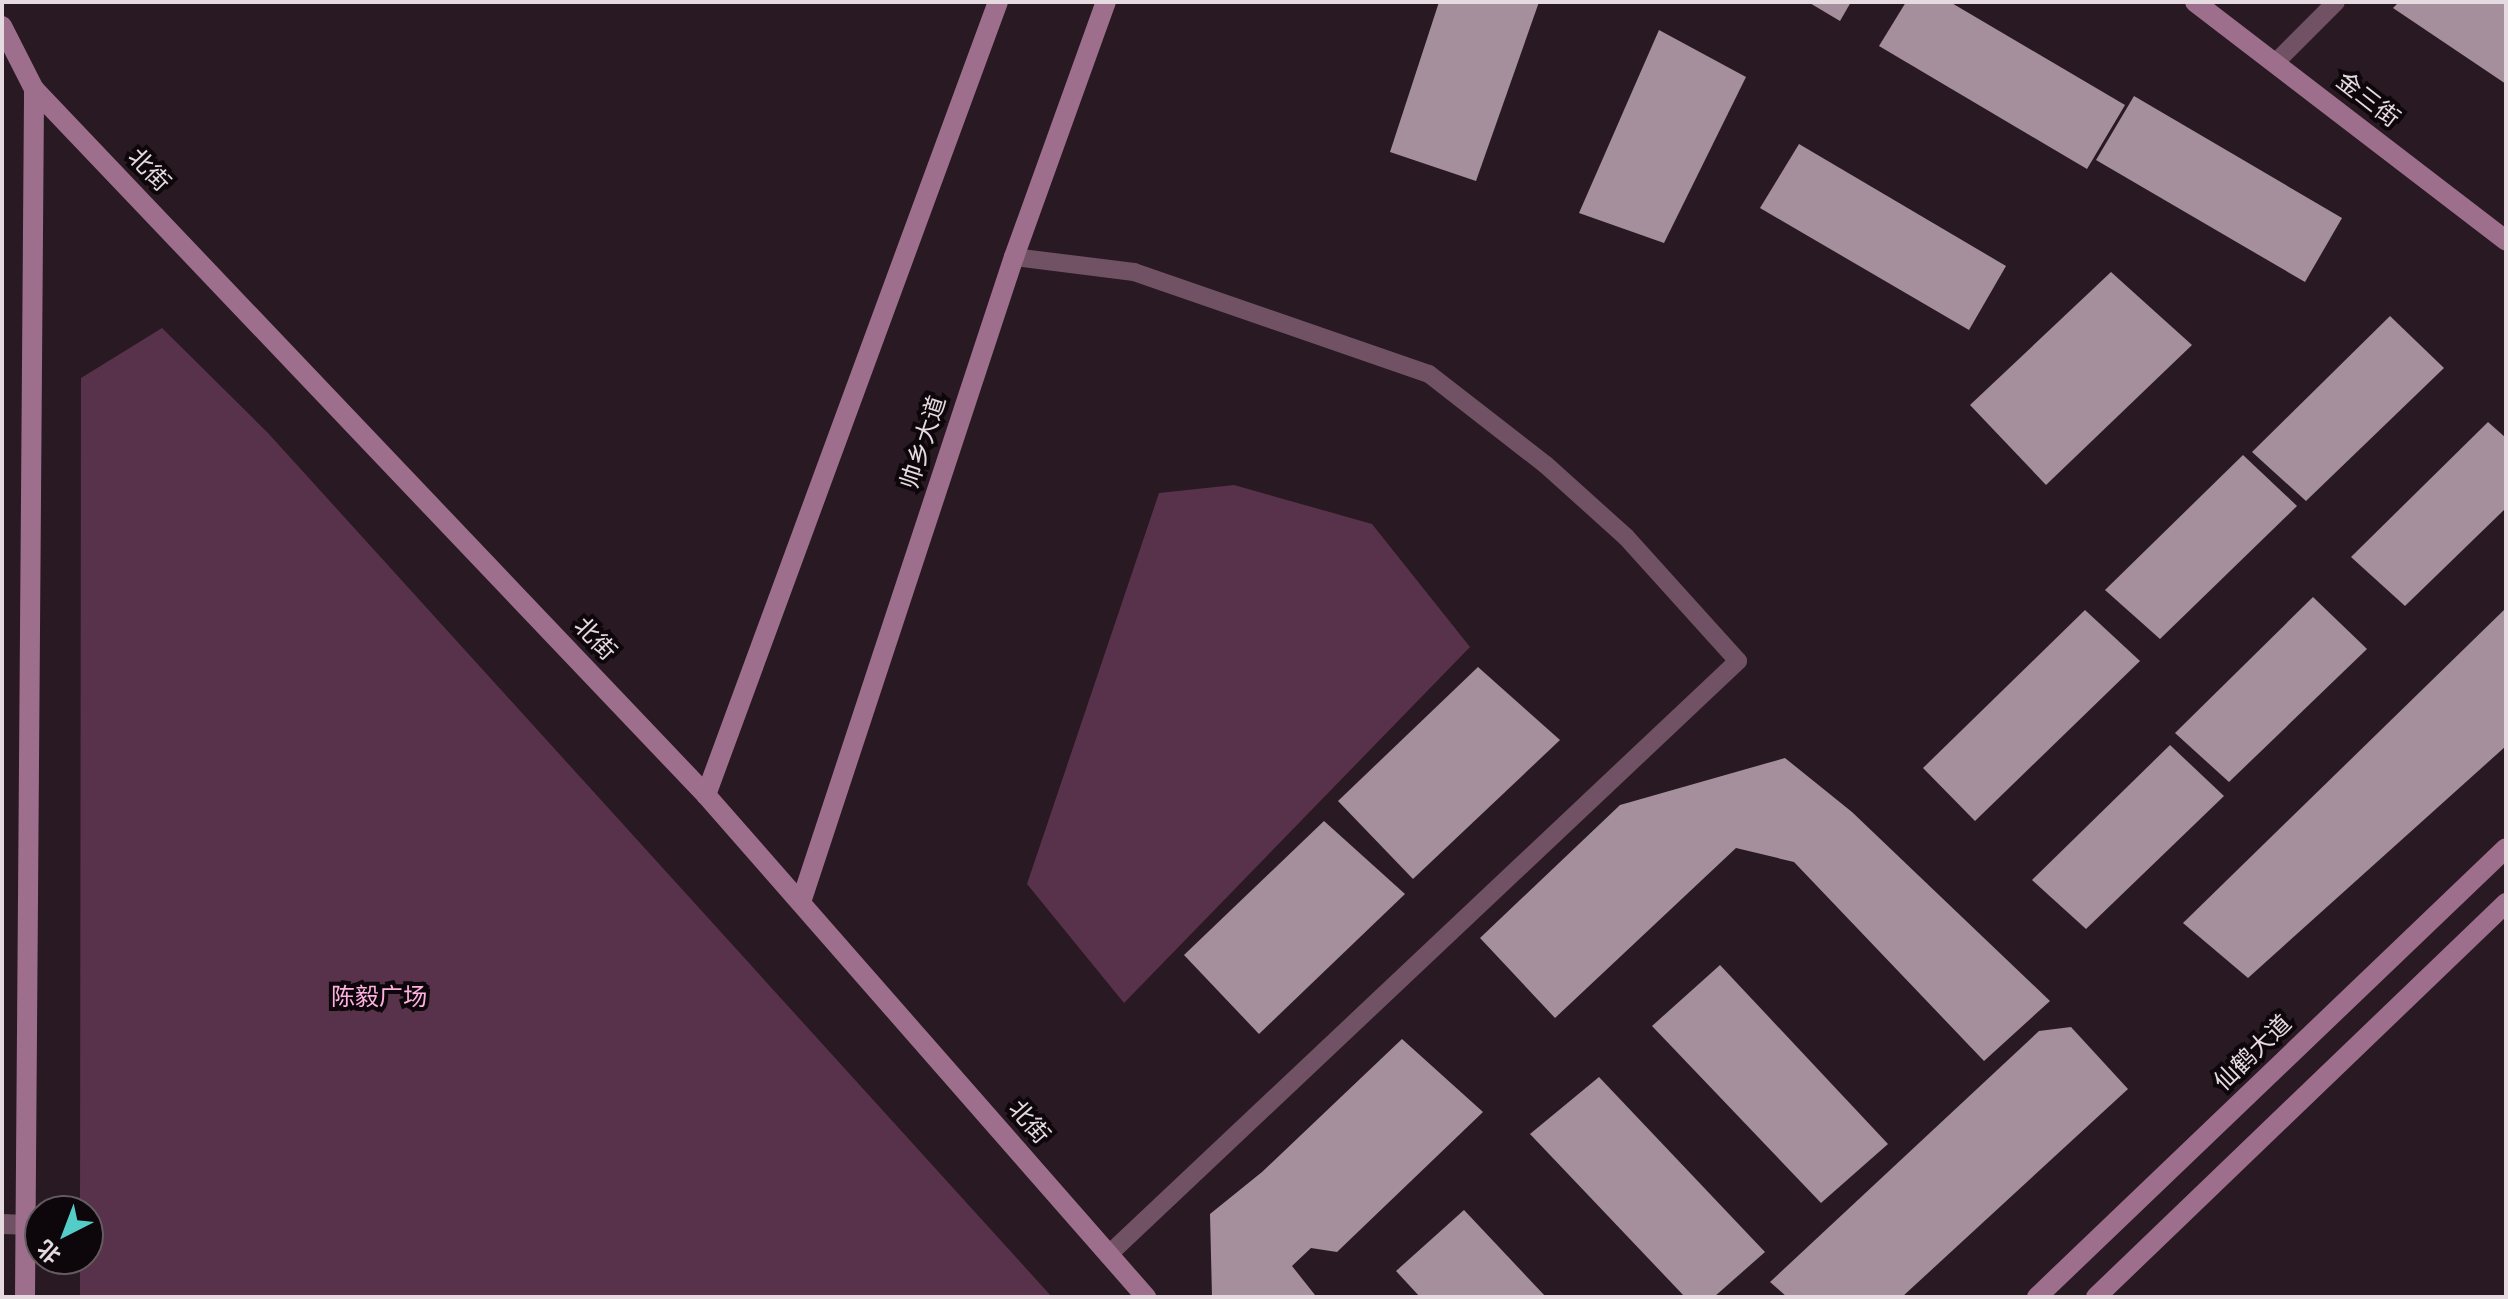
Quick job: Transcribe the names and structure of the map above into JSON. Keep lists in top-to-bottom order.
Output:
{
  "streets": {
    "main road": [
      "金三街",
      "北街",
      "帅乡大道",
      "仙鹤大道"
    ]
  },
  "crossings": [
    ["北街", "帅乡大道"]
  ],
  "parks": ["陈毅广场"],
  "north": "bottom left"
}
